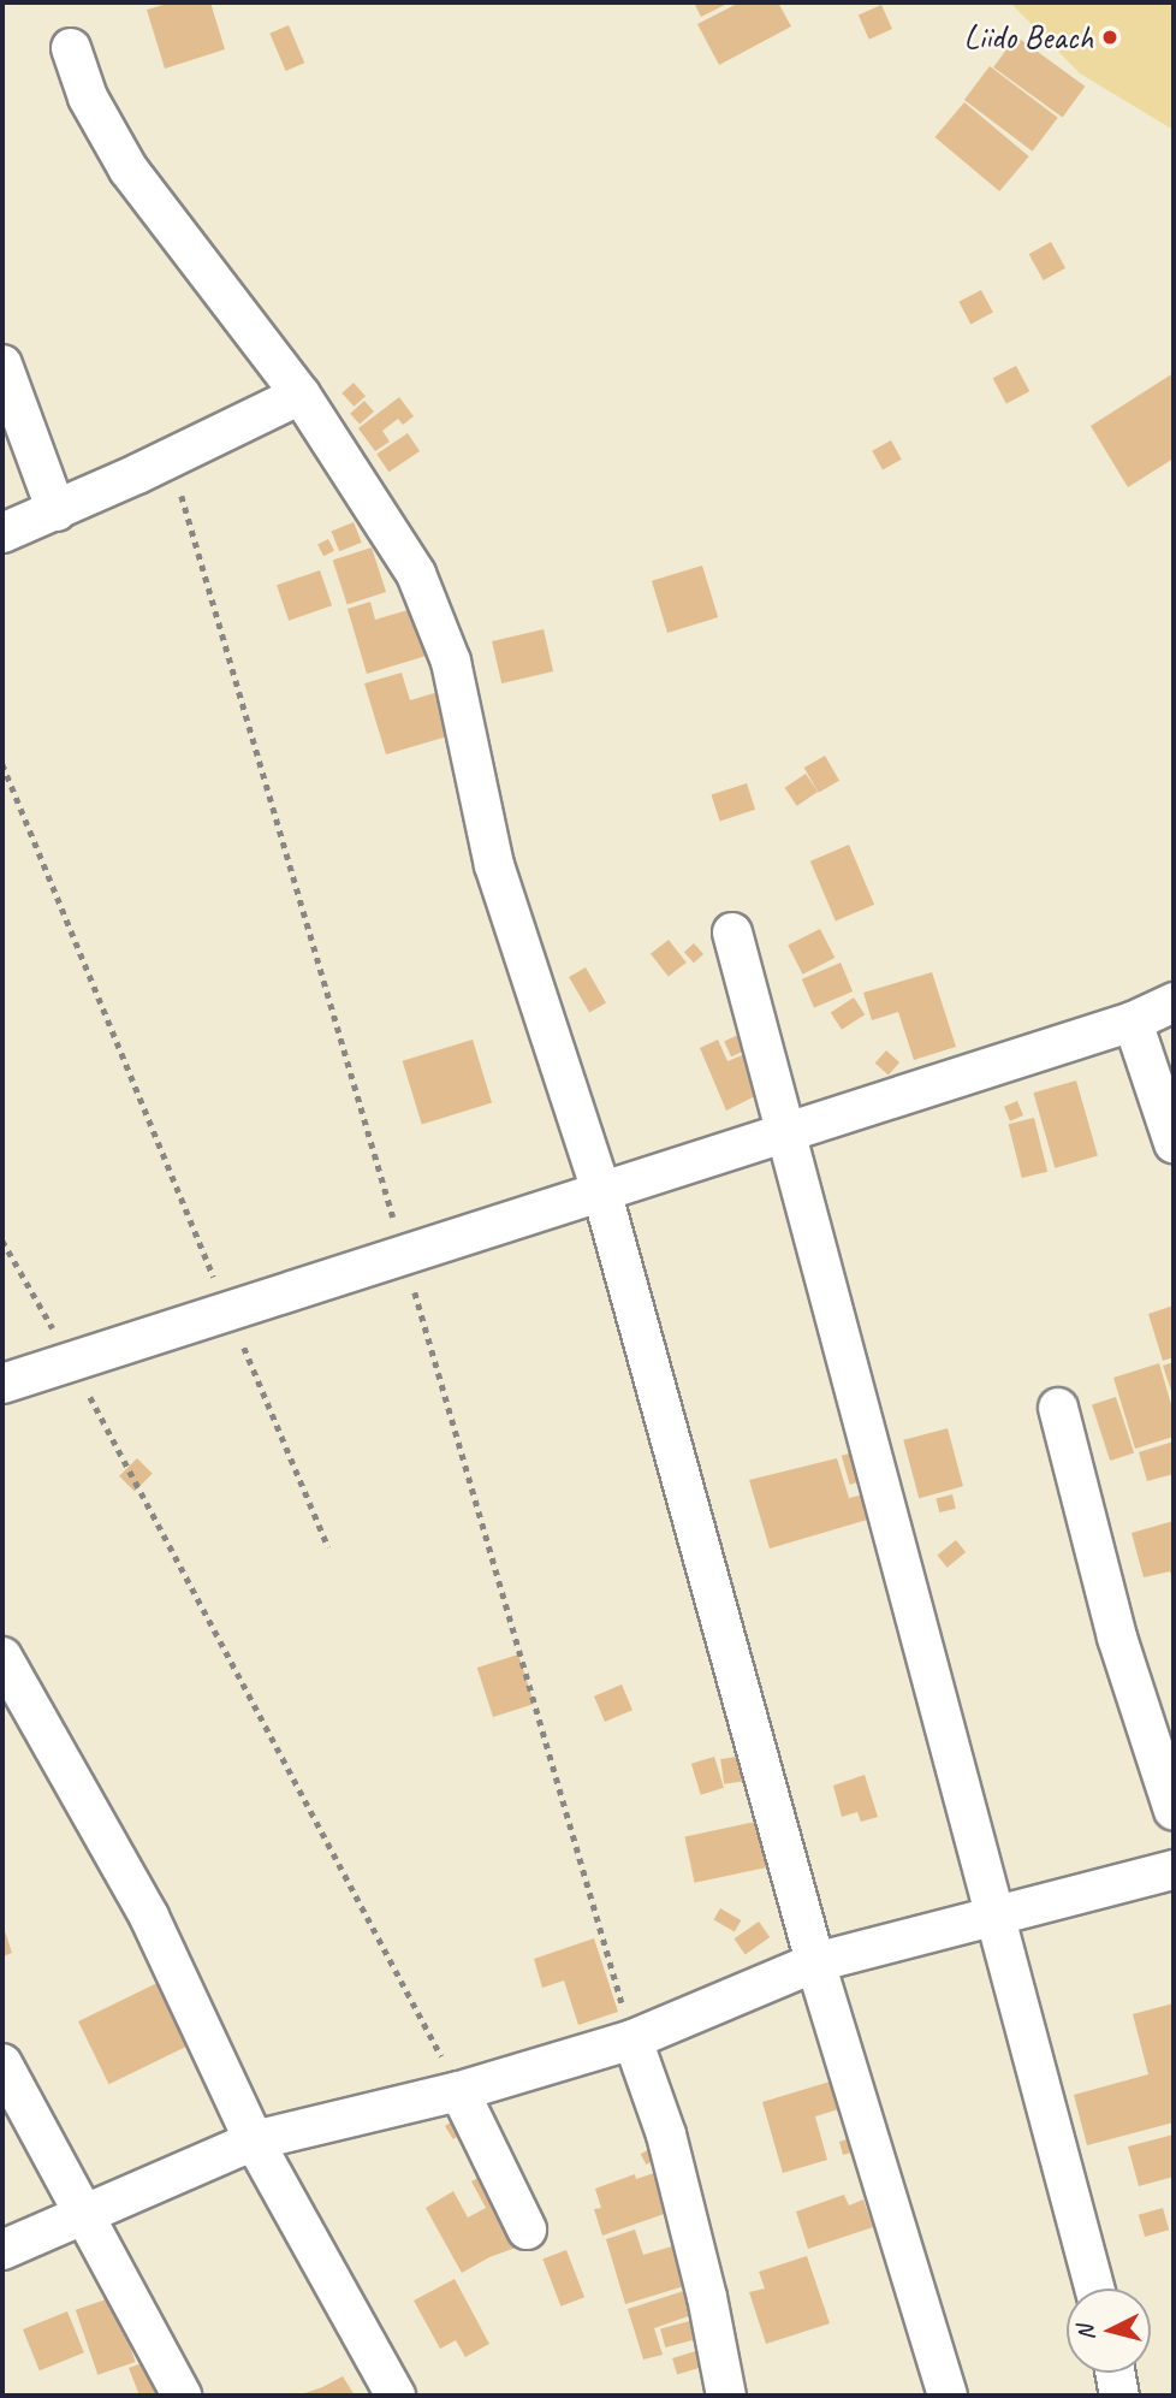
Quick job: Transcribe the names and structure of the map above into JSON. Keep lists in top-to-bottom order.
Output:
{
  "places": ["Liido Beach"],
  "north": "left"
}
